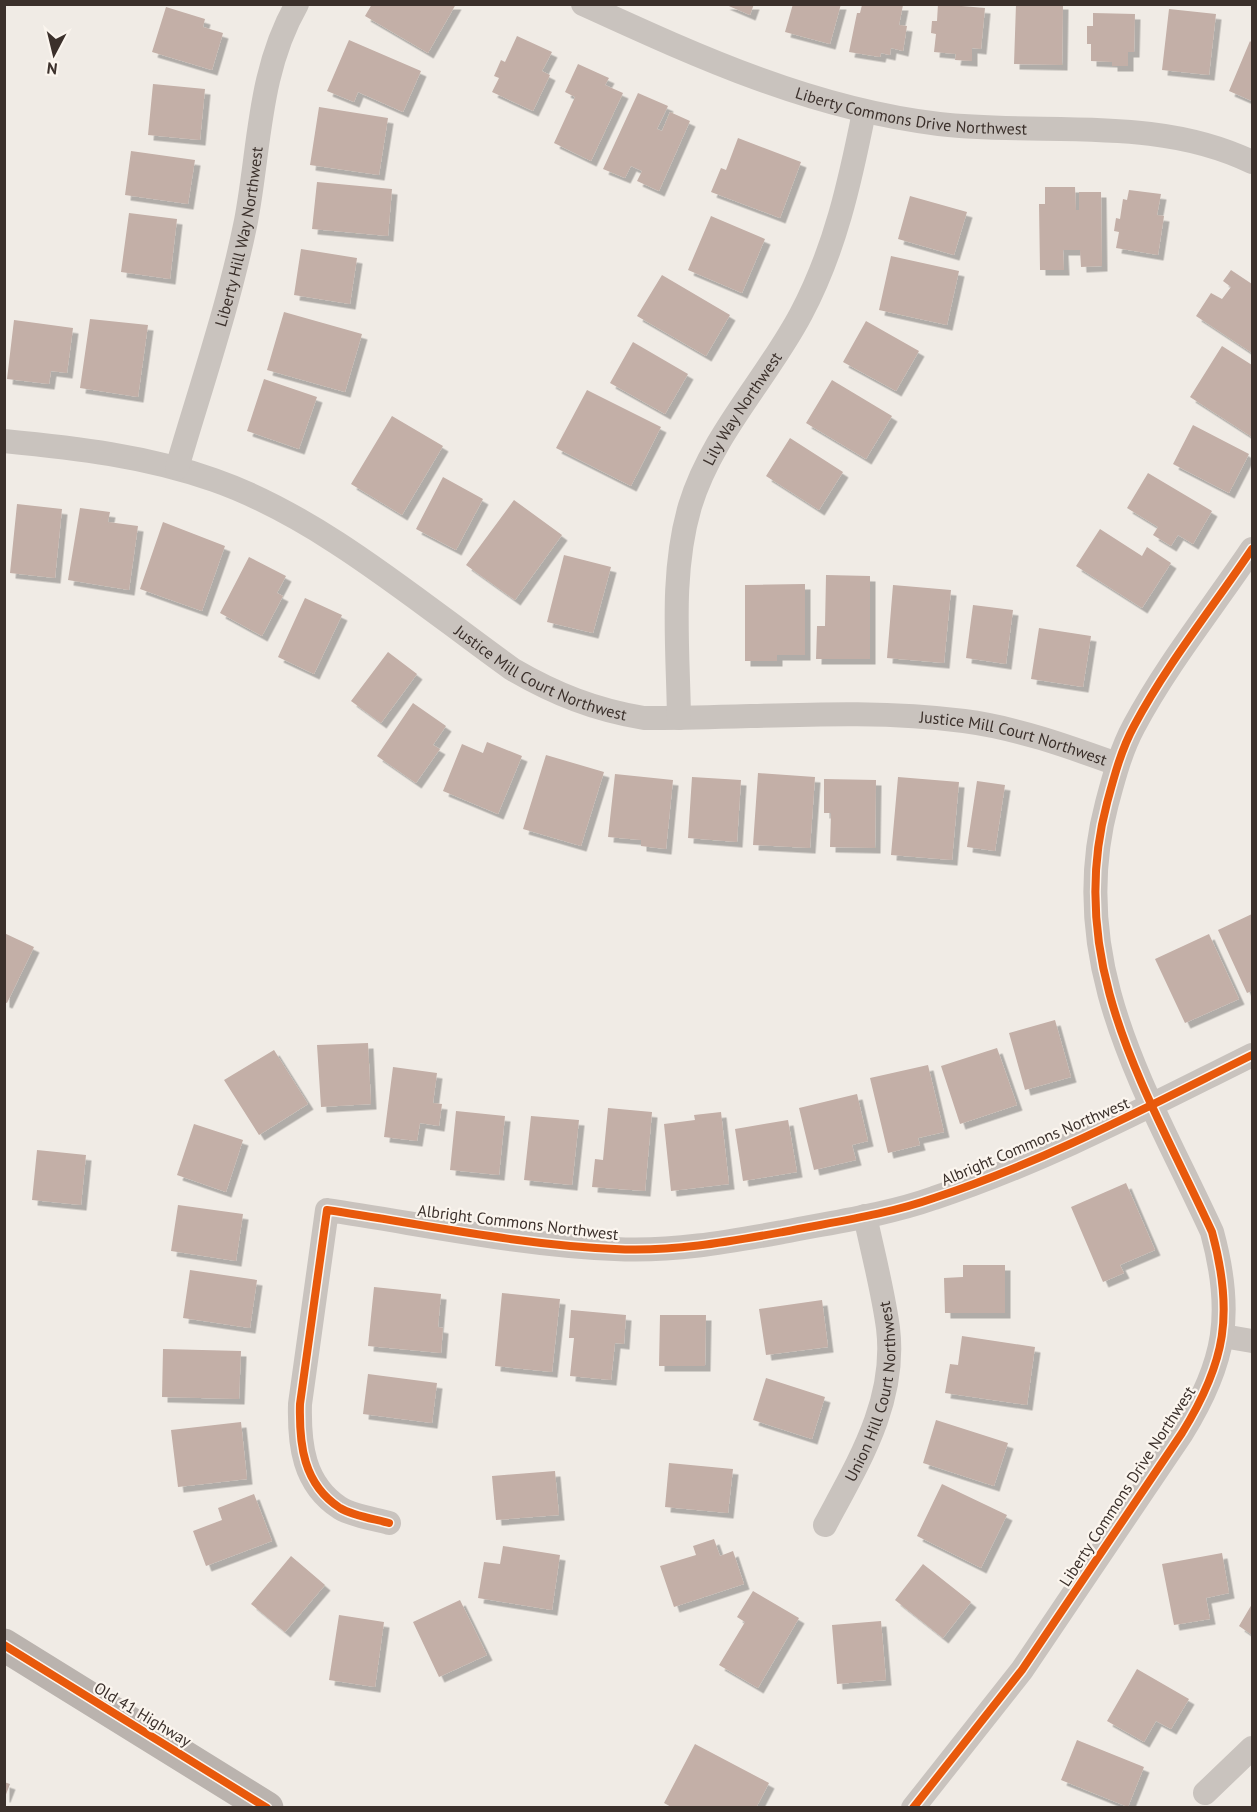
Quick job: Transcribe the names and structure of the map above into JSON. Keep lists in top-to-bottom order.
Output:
{
  "streets": {
    "main road": ["Old 41 Highway"],
    "street": [
      "Liberty Commons Drive Northwest",
      "Liberty Hill Way Northwest",
      "Lily Way Northwest",
      "Justice Mill Court Northwest",
      "Albright Commons Northwest",
      "Union Hill Court Northwest"
    ]
  },
  "crossings": [
    ["Liberty Commons Drive Northwest", "Lily Way Northwest"],
    ["Liberty Commons Drive Northwest", "Justice Mill Court Northwest"],
    ["Liberty Commons Drive Northwest", "Albright Commons Northwest"],
    ["Liberty Hill Way Northwest", "Justice Mill Court Northwest"],
    ["Lily Way Northwest", "Justice Mill Court Northwest"],
    ["Albright Commons Northwest", "Union Hill Court Northwest"]
  ],
  "north": "bottom"
}
